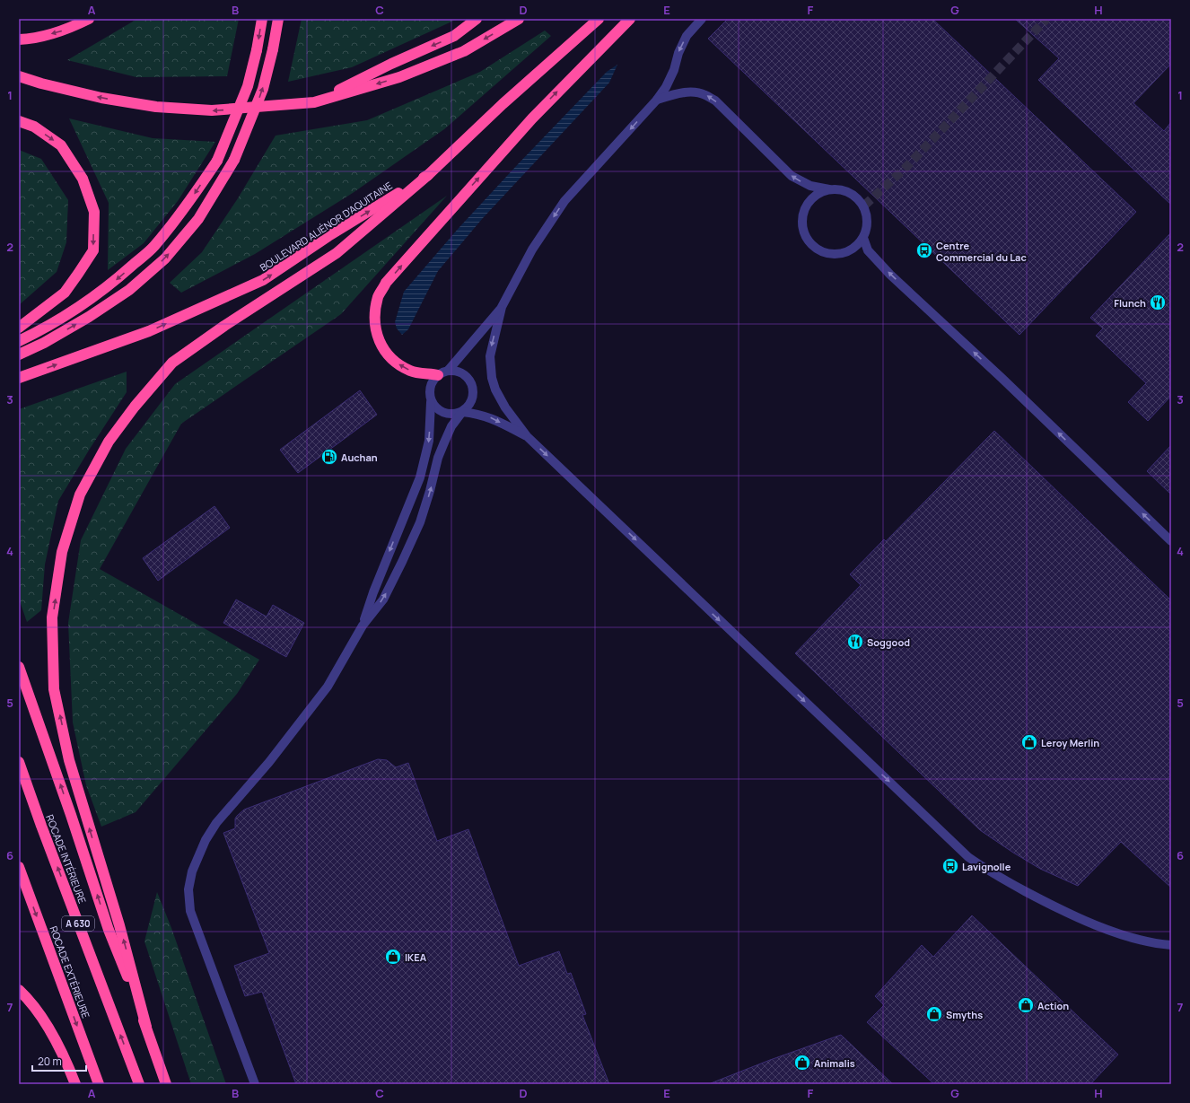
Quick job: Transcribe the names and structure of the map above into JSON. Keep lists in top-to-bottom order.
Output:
{
  "streets": {
    "highway": [
      "BOULEVARD ALIÉNOR D'AQUITAINE",
      "ROCADE INTÉRIEURE",
      "A 630",
      "ROCADE EXTÉRIEURE"
    ]
  },
  "one_way": ["BOULEVARD ALIÉNOR D'AQUITAINE"],
  "places": {
    "bus stop": ["Centre Commercial du Lac", "Lavignolle"],
    "restaurant": ["Flunch", "Soggood"],
    "fuel station": ["Auchan"],
    "shop": [
      "Leroy Merlin",
      "IKEA",
      "Action",
      "Smyths",
      "Animalis"
    ]
  },
  "scale_bar": "20 m",
  "grid": {
    "columns": [
      "A",
      "B",
      "C",
      "D",
      "E",
      "F",
      "G",
      "H"
    ],
    "rows": [
      "1",
      "2",
      "3",
      "4",
      "5",
      "6",
      "7"
    ]
  }
}
